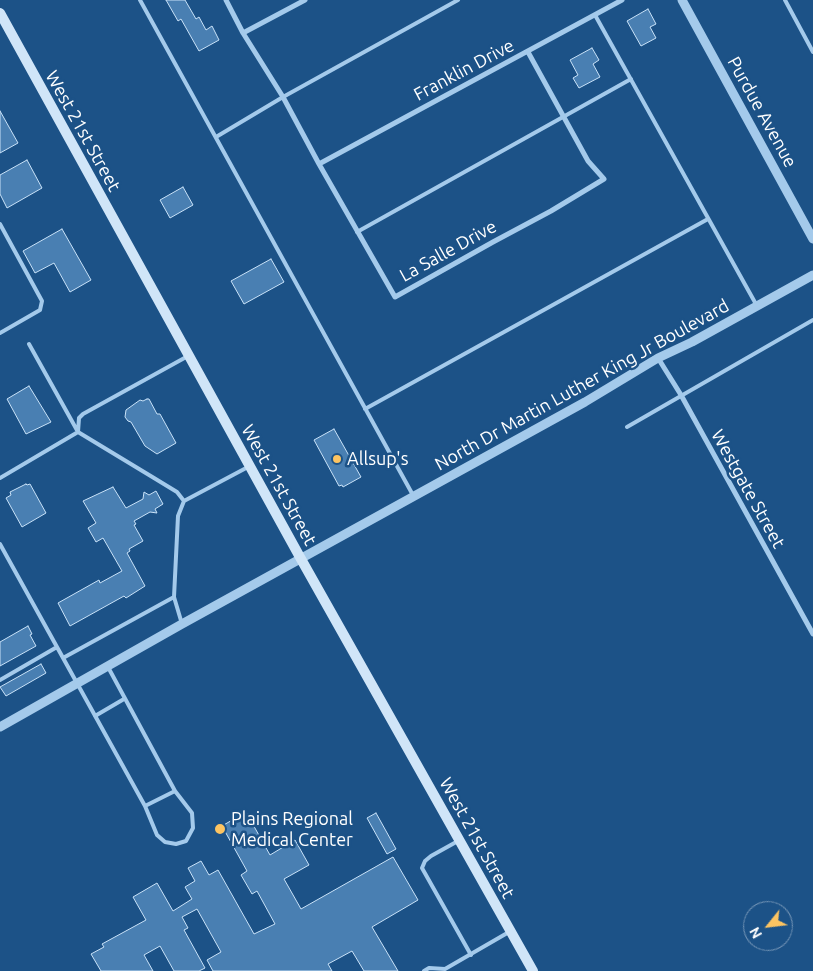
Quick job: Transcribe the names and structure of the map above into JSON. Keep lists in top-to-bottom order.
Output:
{
  "streets": {
    "main road": ["West 21st Street"],
    "street": [
      "Franklin Drive",
      "Purdue Avenue",
      "La Salle Drive",
      "North Dr Martin Luther King Jr Boulevard",
      "Westgate Street"
    ]
  },
  "crossings": [
    ["Franklin Drive", "La Salle Drive"],
    ["West 21st Street", "North Dr Martin Luther King Jr Boulevard"],
    ["North Dr Martin Luther King Jr Boulevard", "Westgate Street"]
  ],
  "places": ["Allsup's", "Plains Regional Medical Center"],
  "north": "bottom left"
}
